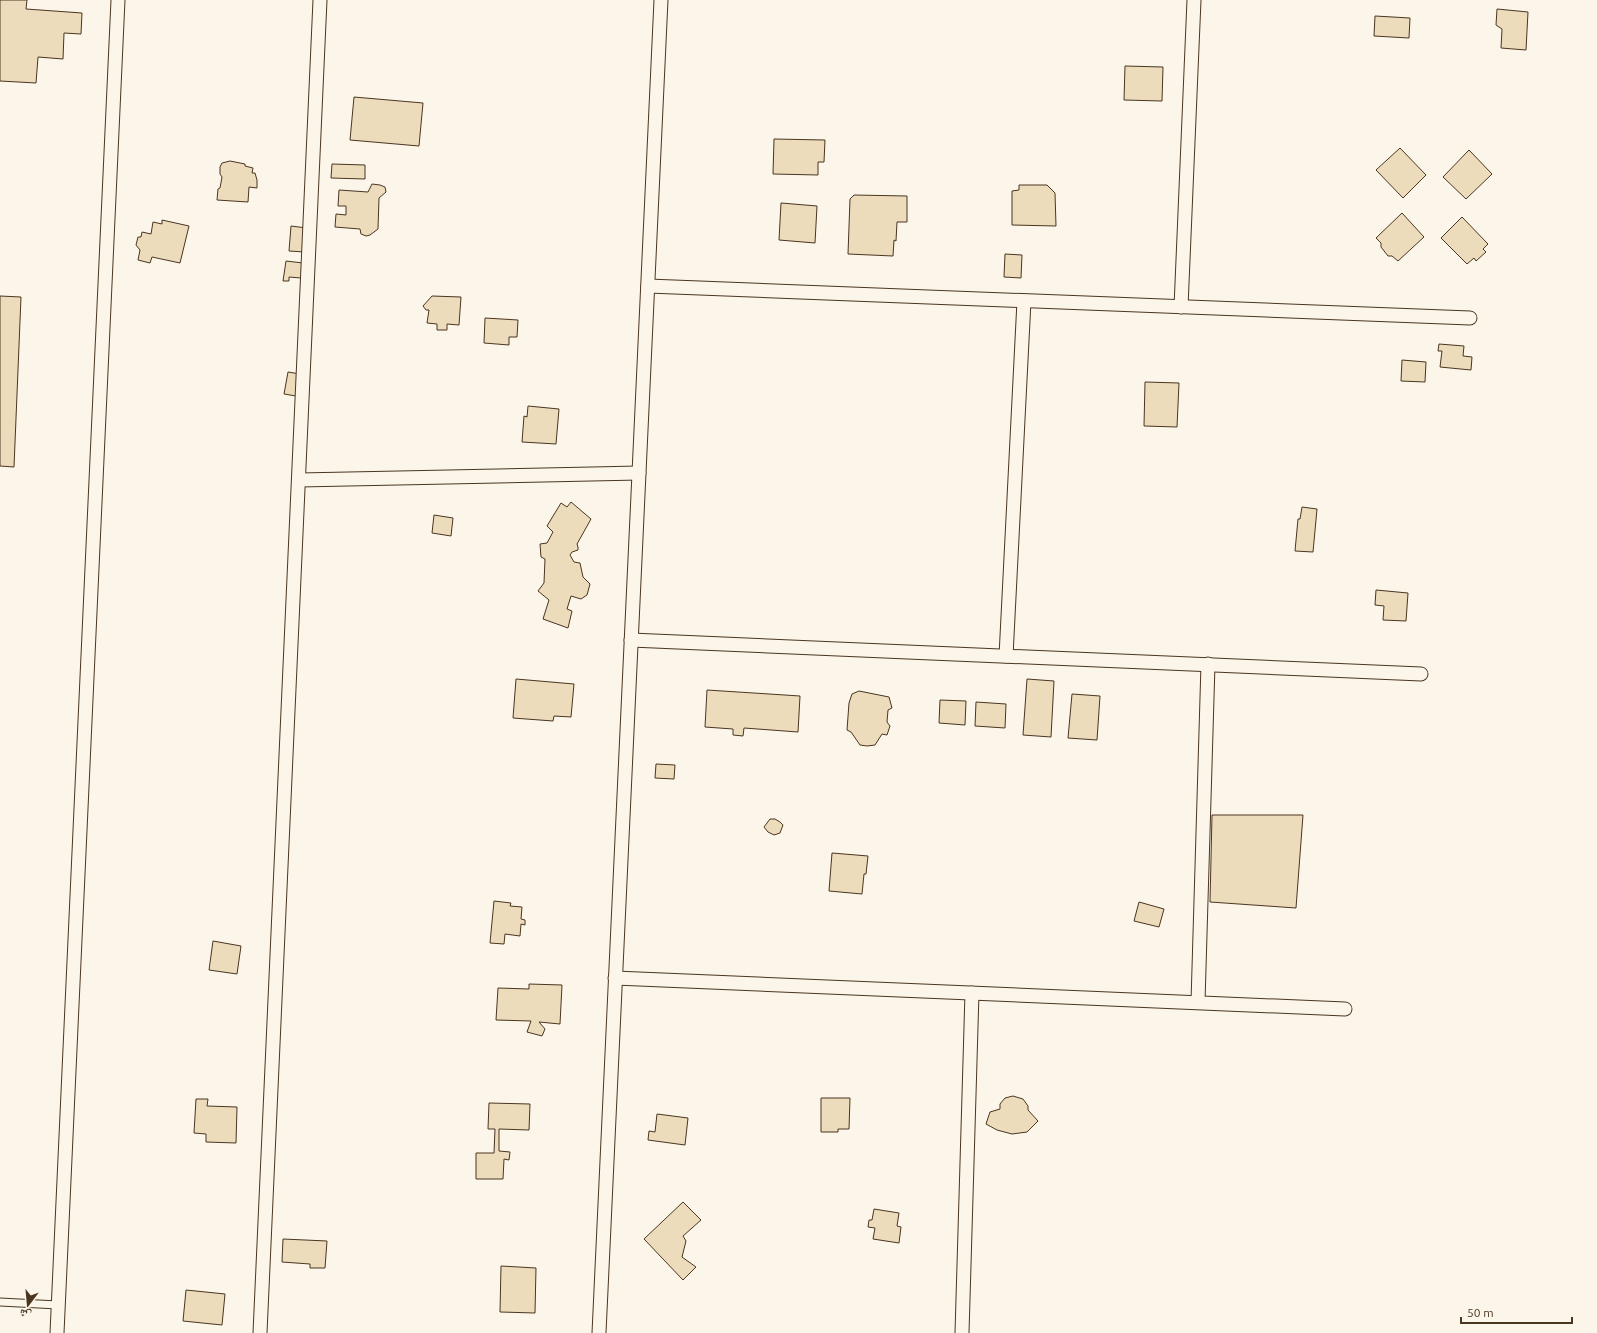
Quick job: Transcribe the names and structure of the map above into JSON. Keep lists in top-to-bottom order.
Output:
{
  "scale_bar": "50 m",
  "north": "bottom"
}
